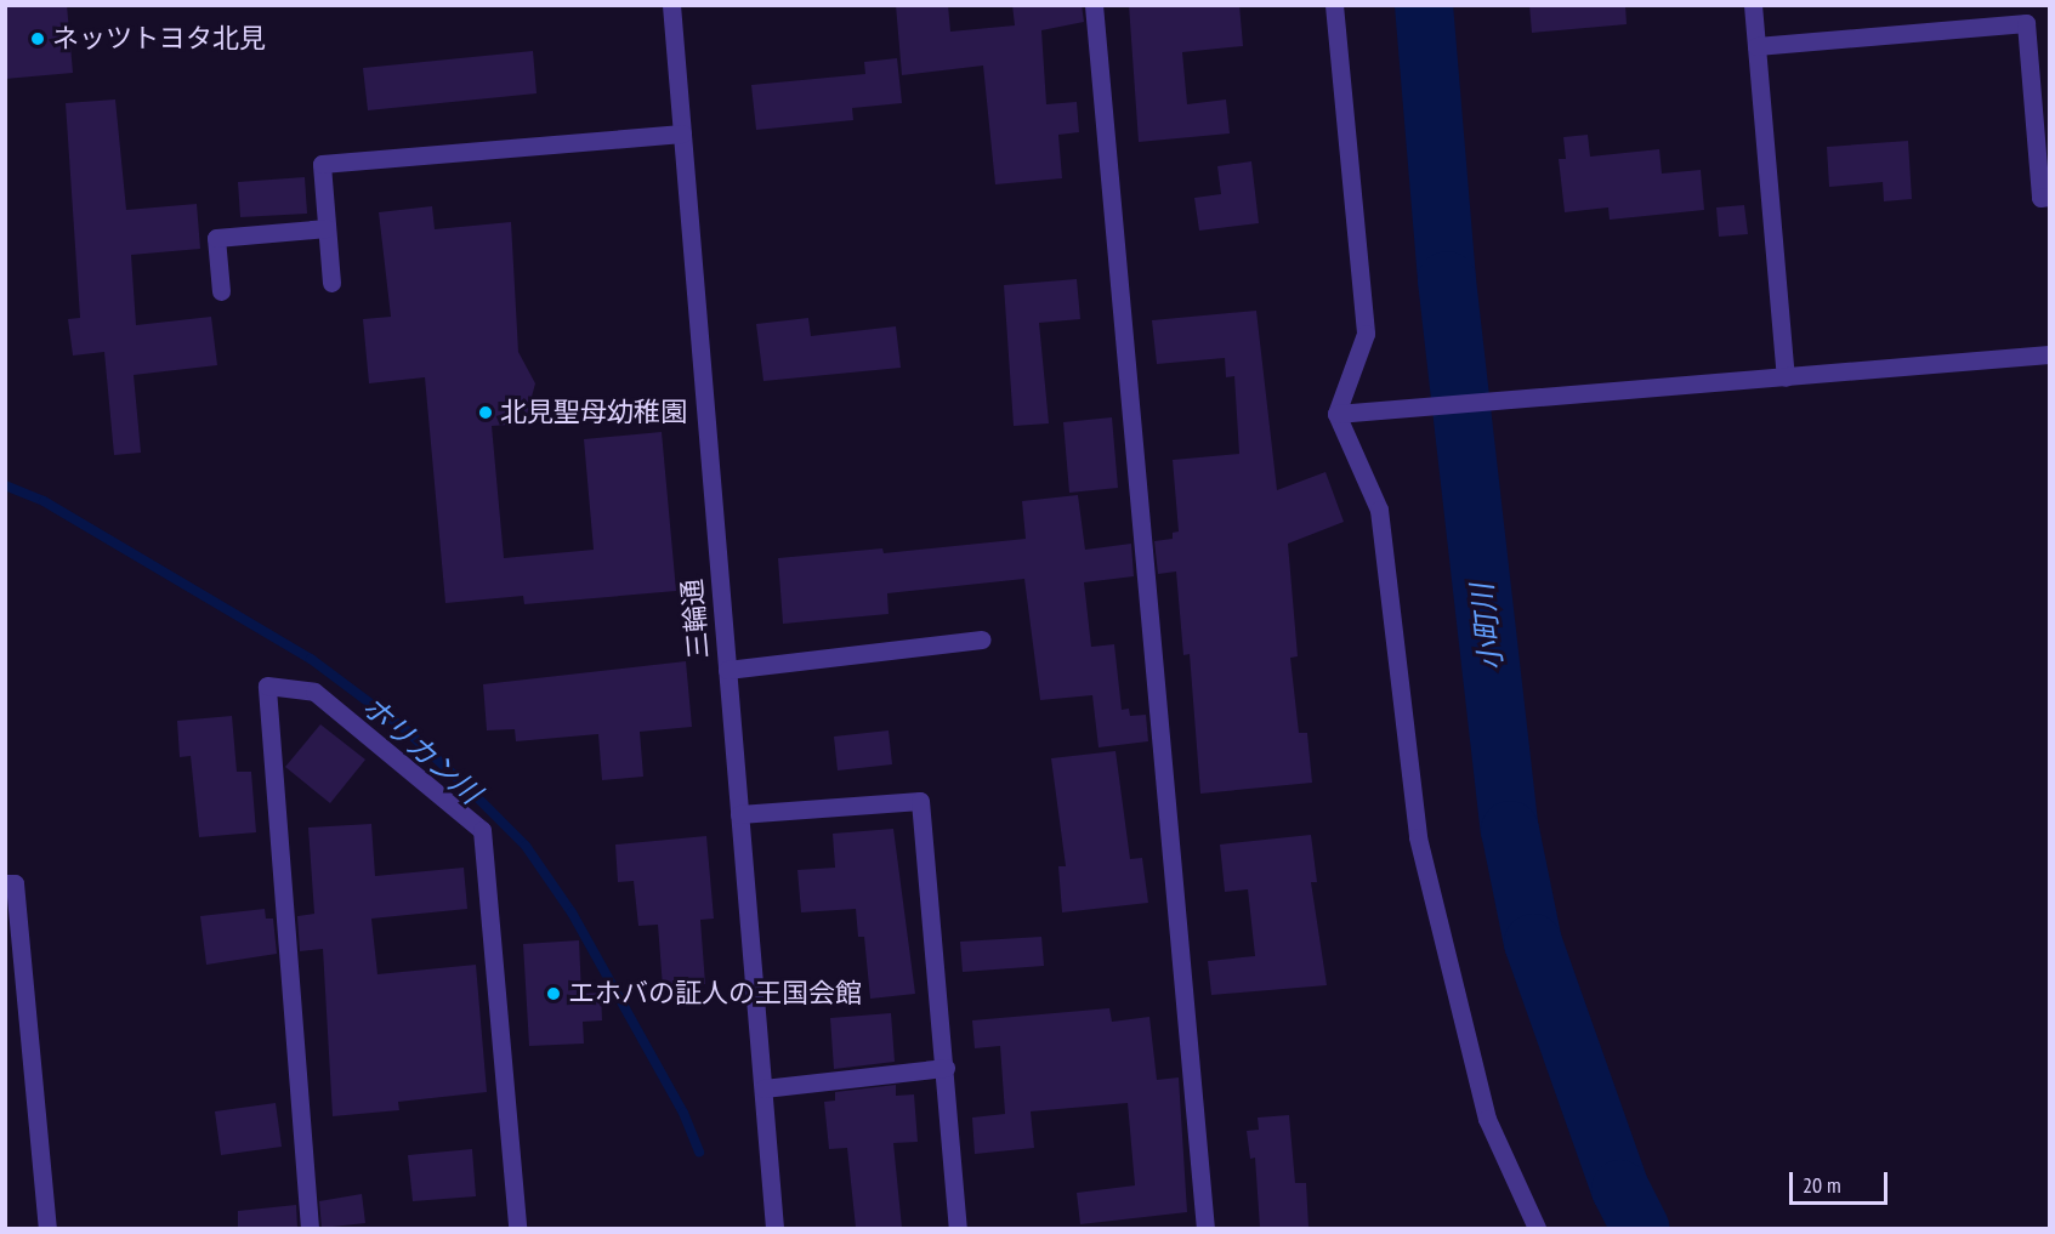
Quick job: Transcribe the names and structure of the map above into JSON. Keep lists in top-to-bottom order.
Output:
{
  "streets": {
    "street": ["三輪通"]
  },
  "water": ["小町川", "ホリカン川"],
  "places": ["ネッツトヨタ北見", "北見聖母幼稚園", "エホバの証人の王国会館"],
  "scale_bar": "20 m"
}
